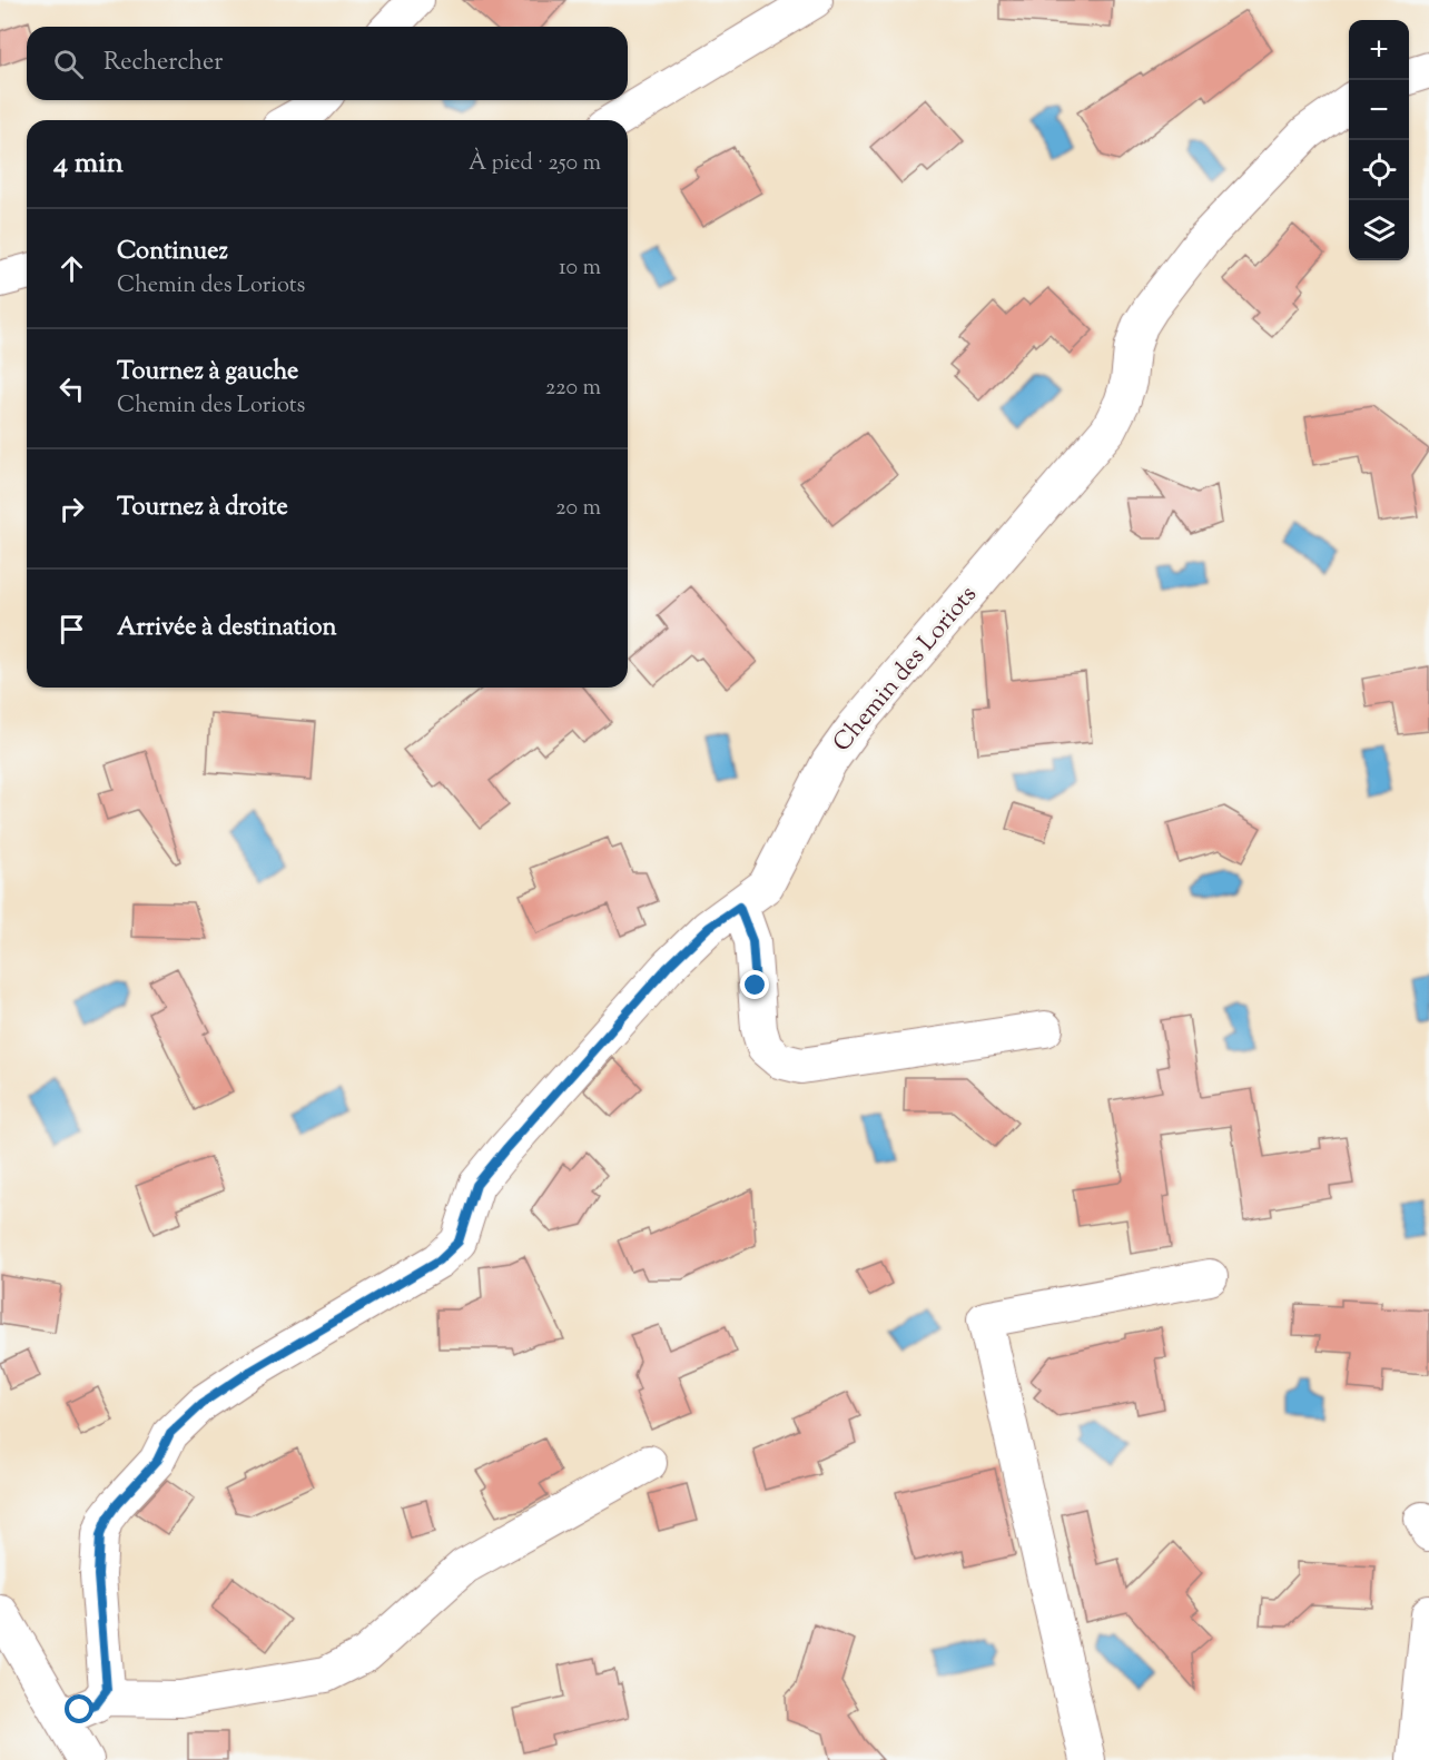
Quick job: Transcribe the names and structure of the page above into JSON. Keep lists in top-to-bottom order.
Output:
{
  "streets": {
    "street": ["Chemin des Loriots"]
  },
  "page": {
    "map_buttons": ["+", "−"],
    "search": "Rechercher",
    "heading": ["4 min", "À pied · 250 m"],
    "list": [
      ["Continuez", "Chemin des Loriots", "10 m"],
      ["Tournez à gauche", "Chemin des Loriots", "220 m"],
      ["Tournez à droite", "20 m"],
      "Arrivée à destination"
    ]
  }
}
